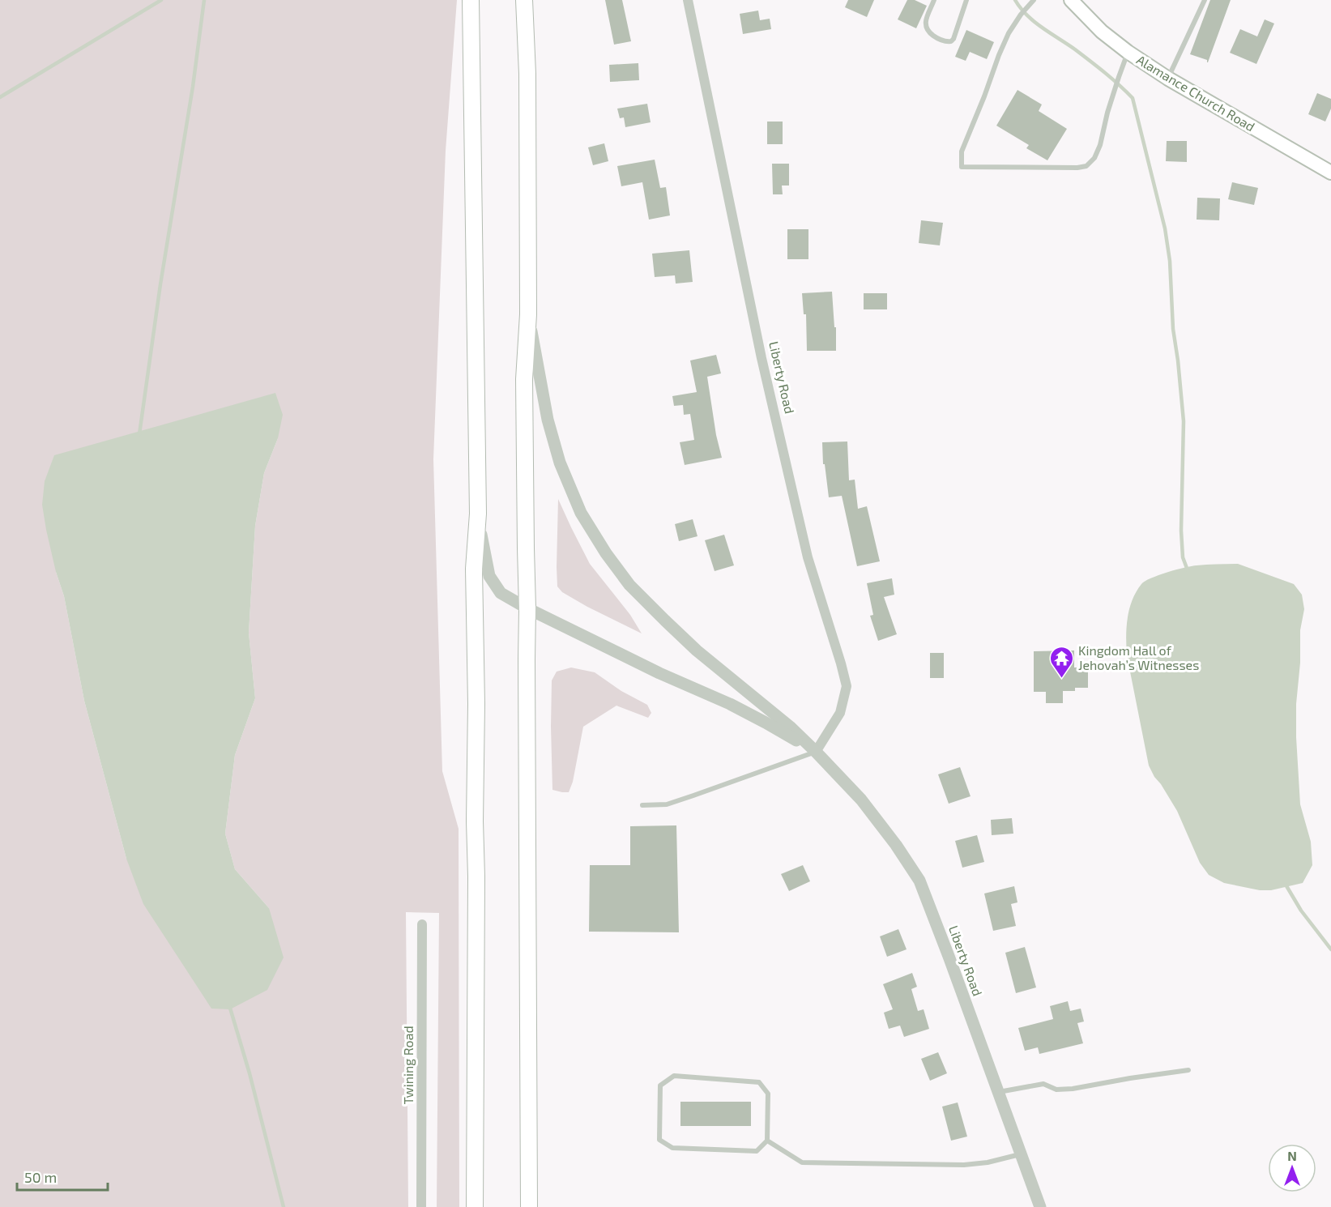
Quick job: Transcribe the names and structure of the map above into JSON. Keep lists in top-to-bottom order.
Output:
{
  "streets": {
    "main road": ["Alamance Church Road"],
    "street": ["Liberty Road", "Twining Road"]
  },
  "places": {
    "temple": ["Kingdom Hall of Jehovah’s Witnesses"]
  },
  "scale_bar": "50 m",
  "north": "top"
}
